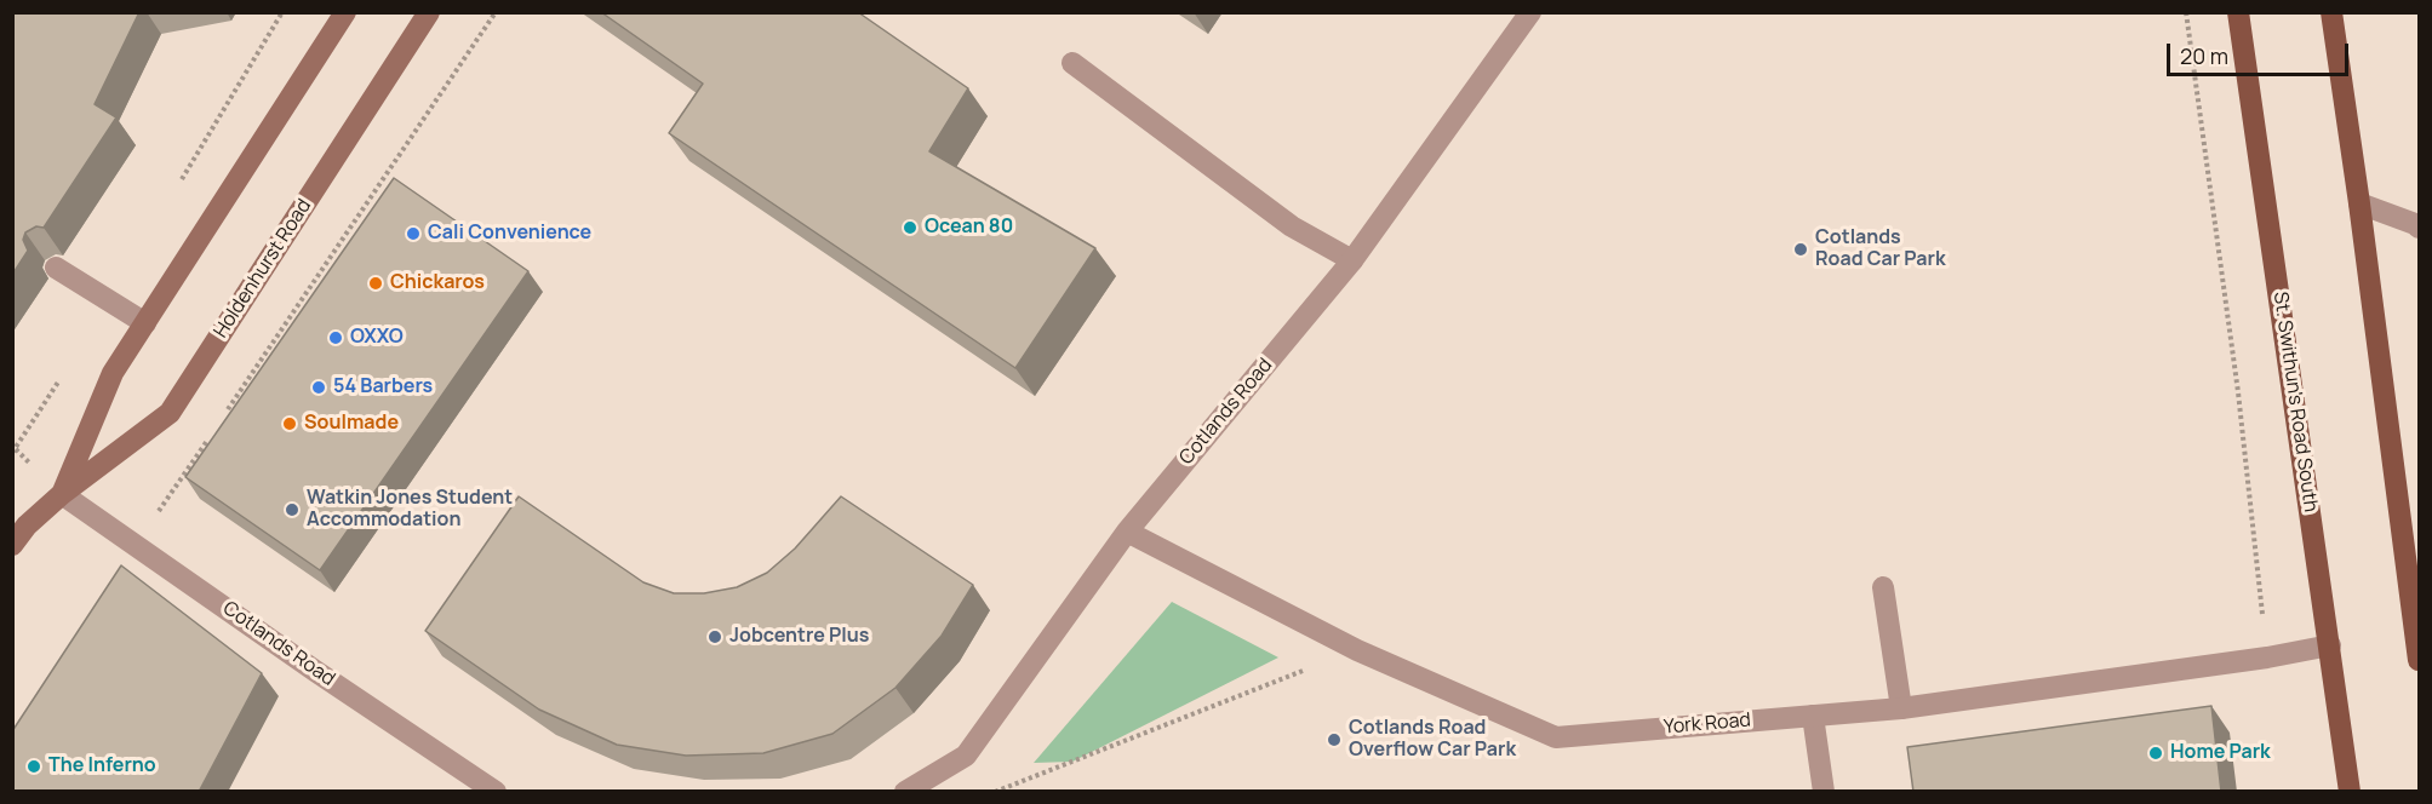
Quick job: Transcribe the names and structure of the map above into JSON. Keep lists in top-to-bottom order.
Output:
{
  "streets": {
    "main road": ["Holdenhurst Road", "St. Swithun's Road South"],
    "street": ["Cotlands Road", "York Road"]
  },
  "crossings": [
    ["Holdenhurst Road", "Cotlands Road"],
    ["St. Swithun's Road South", "York Road"],
    ["Cotlands Road", "York Road"]
  ],
  "places": [
    "Ocean 80",
    "Cali Convenience",
    "Cotlands Road Car Park",
    "Chickaros",
    "OXXO",
    "54 Barbers",
    "Soulmade",
    "Watkin Jones Student Accommodation",
    "Jobcentre Plus",
    "Cotlands Road Overflow Car Park",
    "Home Park",
    "The Inferno"
  ],
  "scale_bar": "20 m"
}
